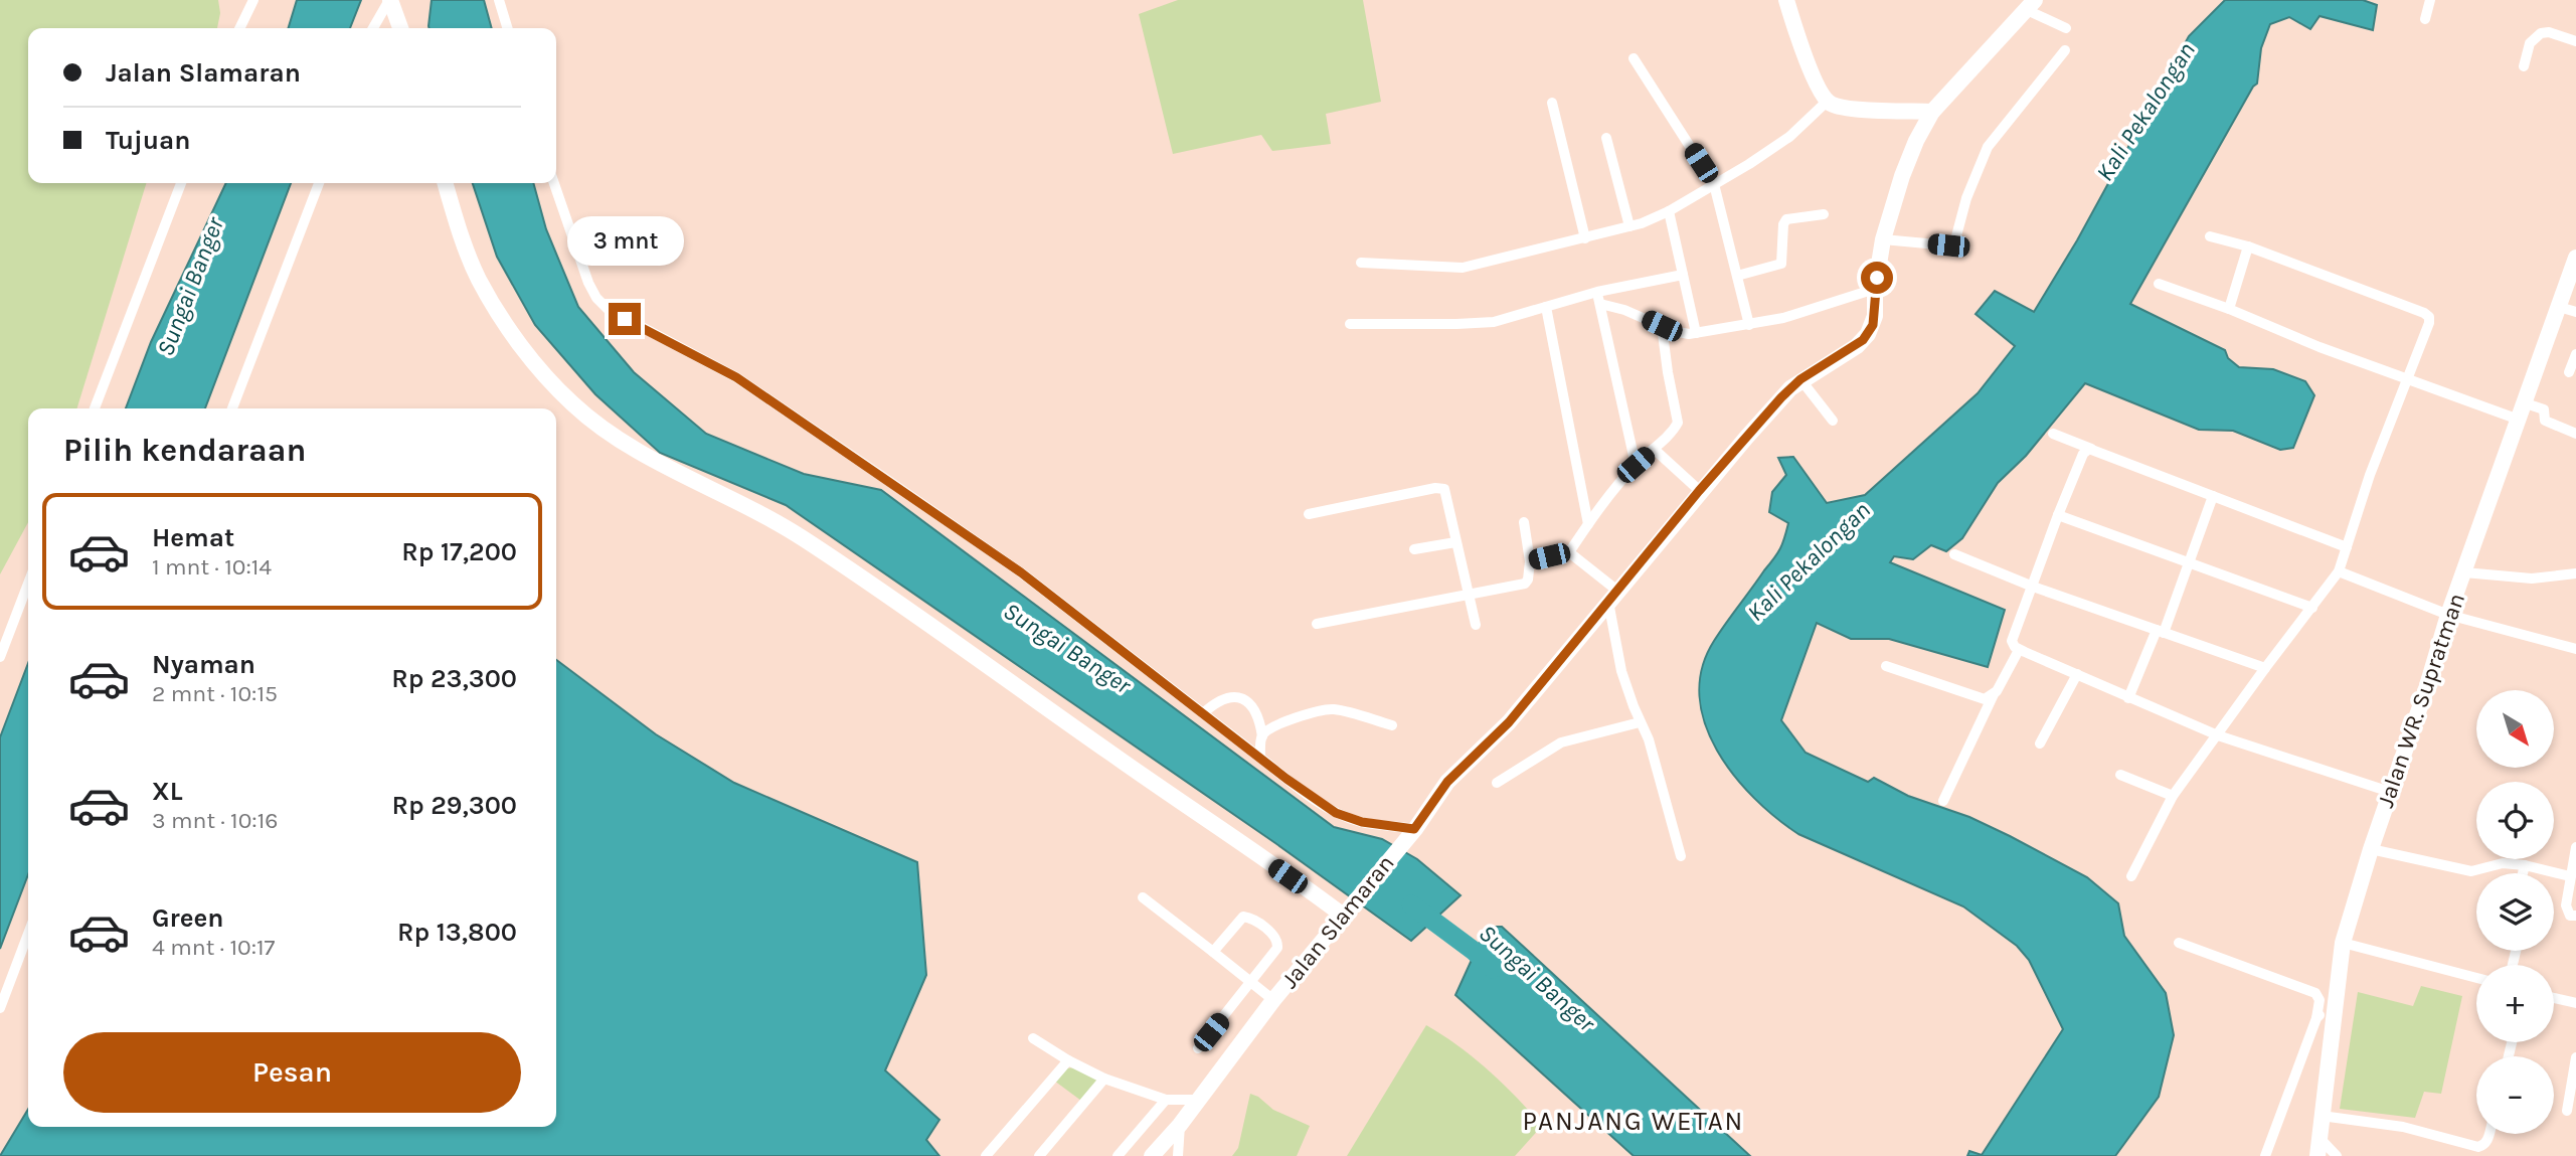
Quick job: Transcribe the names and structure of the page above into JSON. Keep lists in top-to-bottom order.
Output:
{
  "streets": {
    "street": ["Jalan WR. Supratman", "Jalan Slamaran"]
  },
  "districts": ["PANJANG WETAN"],
  "water": ["Kali Pekalongan", "Sungai Banger"],
  "north": "bottom right",
  "page": {
    "banner": ["Jalan Slamaran", "Tujuan"],
    "bubble": "3 mnt",
    "heading": "Pilih kendaraan",
    "list": [
      {
        "name": "Hemat",
        "note": "1 mnt · 10:14",
        "value": "Rp 17,200"
      },
      {
        "name": "Nyaman",
        "note": "2 mnt · 10:15",
        "value": "Rp 23,300"
      },
      {
        "name": "XL",
        "note": "3 mnt · 10:16",
        "value": "Rp 29,300"
      },
      {
        "name": "Green",
        "note": "4 mnt · 10:17",
        "value": "Rp 13,800"
      }
    ],
    "map_buttons": ["+", "−"],
    "buttons": "Pesan"
  }
}
